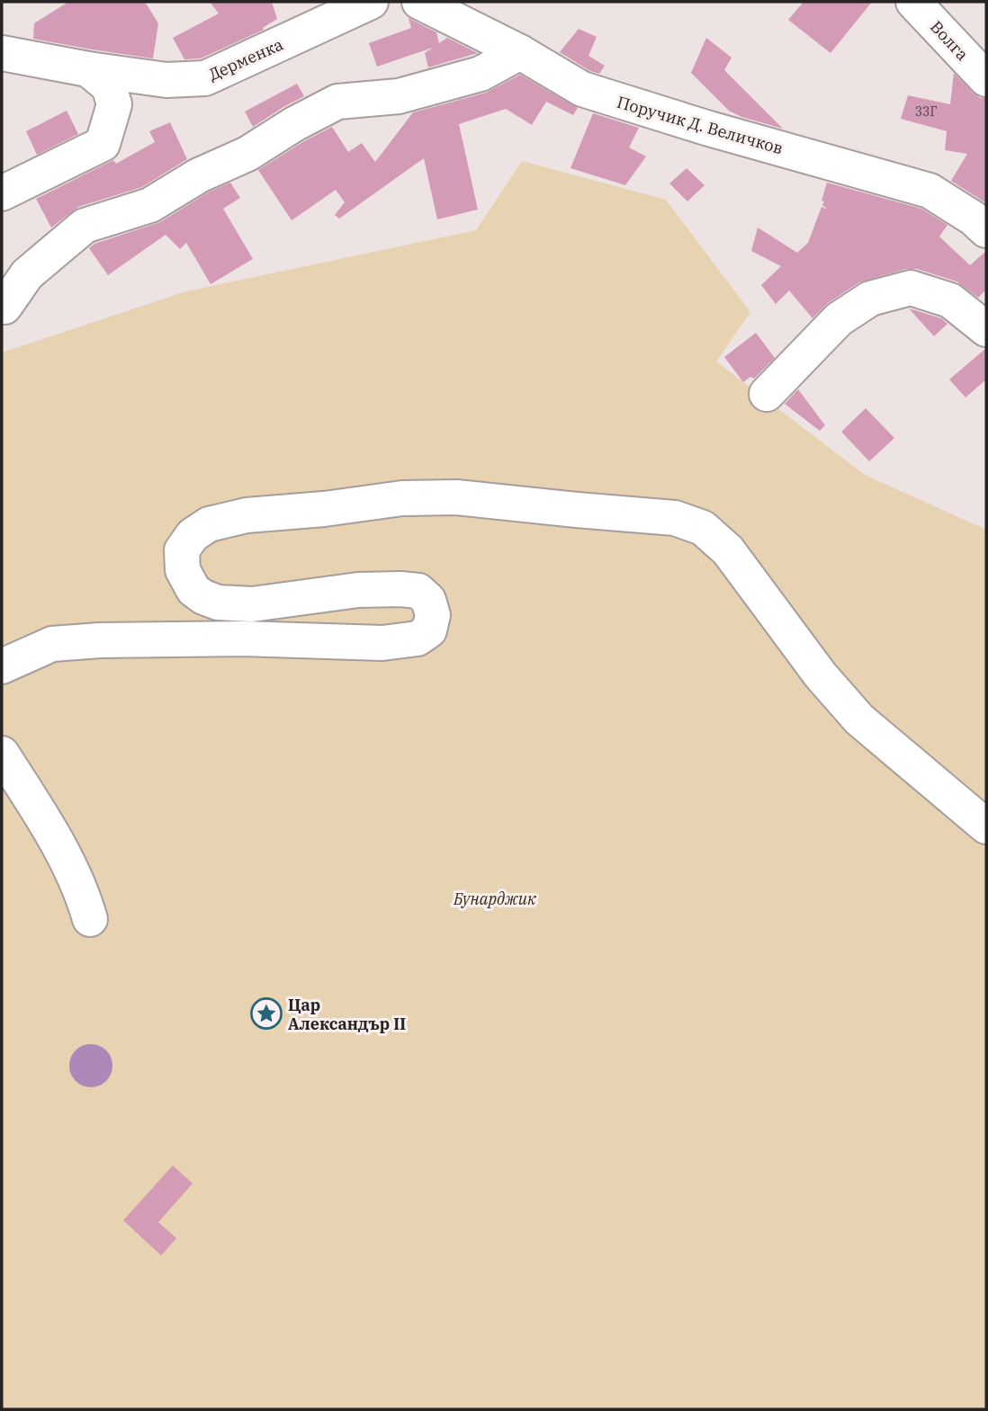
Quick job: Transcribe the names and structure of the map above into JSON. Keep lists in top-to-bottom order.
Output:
{
  "streets": {
    "street": ["Волга", "Дерменка", "Поручик Д. Величков"]
  },
  "parks": ["Бунарджик"],
  "places": {
    "place": ["Цар Александър II"]
  },
  "house_numbers": ["33Г"]
}
